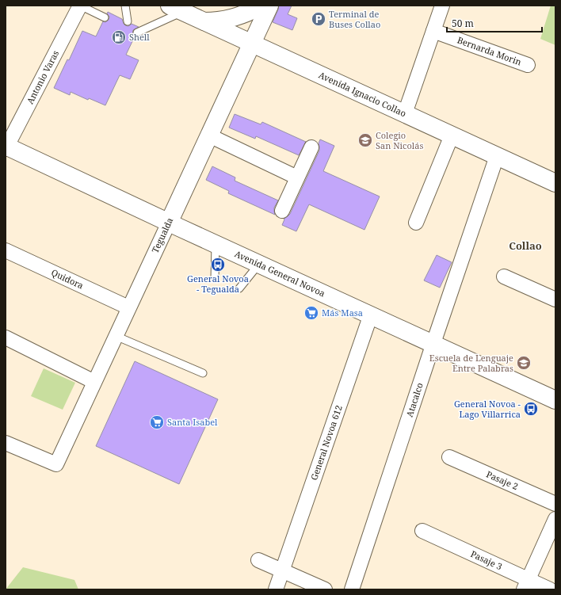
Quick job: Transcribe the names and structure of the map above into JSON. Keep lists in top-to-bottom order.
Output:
{
  "streets": {
    "main road": ["Avenida Ignacio Collao", "Tegualda", "Avenida General Novoa"],
    "street": [
      "Bernarda Morin",
      "Antonio Varas",
      "Quidora",
      "Atacalco",
      "General Novoa 612",
      "Pasaje 2",
      "Pasaje 3"
    ]
  },
  "crossings": [
    ["Antonio Varas", "Avenida General Novoa"],
    ["Avenida Ignacio Collao", "Tegualda"],
    ["Avenida Ignacio Collao", "Atacalco"],
    ["Tegualda", "Avenida General Novoa"],
    ["Tegualda", "Quidora"],
    ["Avenida General Novoa", "Atacalco"],
    ["Avenida General Novoa", "General Novoa 612"]
  ],
  "districts": ["Collao"],
  "places": {
    "parking": ["Terminal de Buses Collao"],
    "fuel station": ["Shell"],
    "school or university": ["Colegio San Nicolás", "Escuela de Lenguaje Entre Palabras"],
    "bus stop": ["General Novoa - Tegualda", "General Novoa - Lago Villarrica"],
    "supermarket": ["Más Masa", "Santa Isabel"]
  },
  "scale_bar": "50 m"
}
